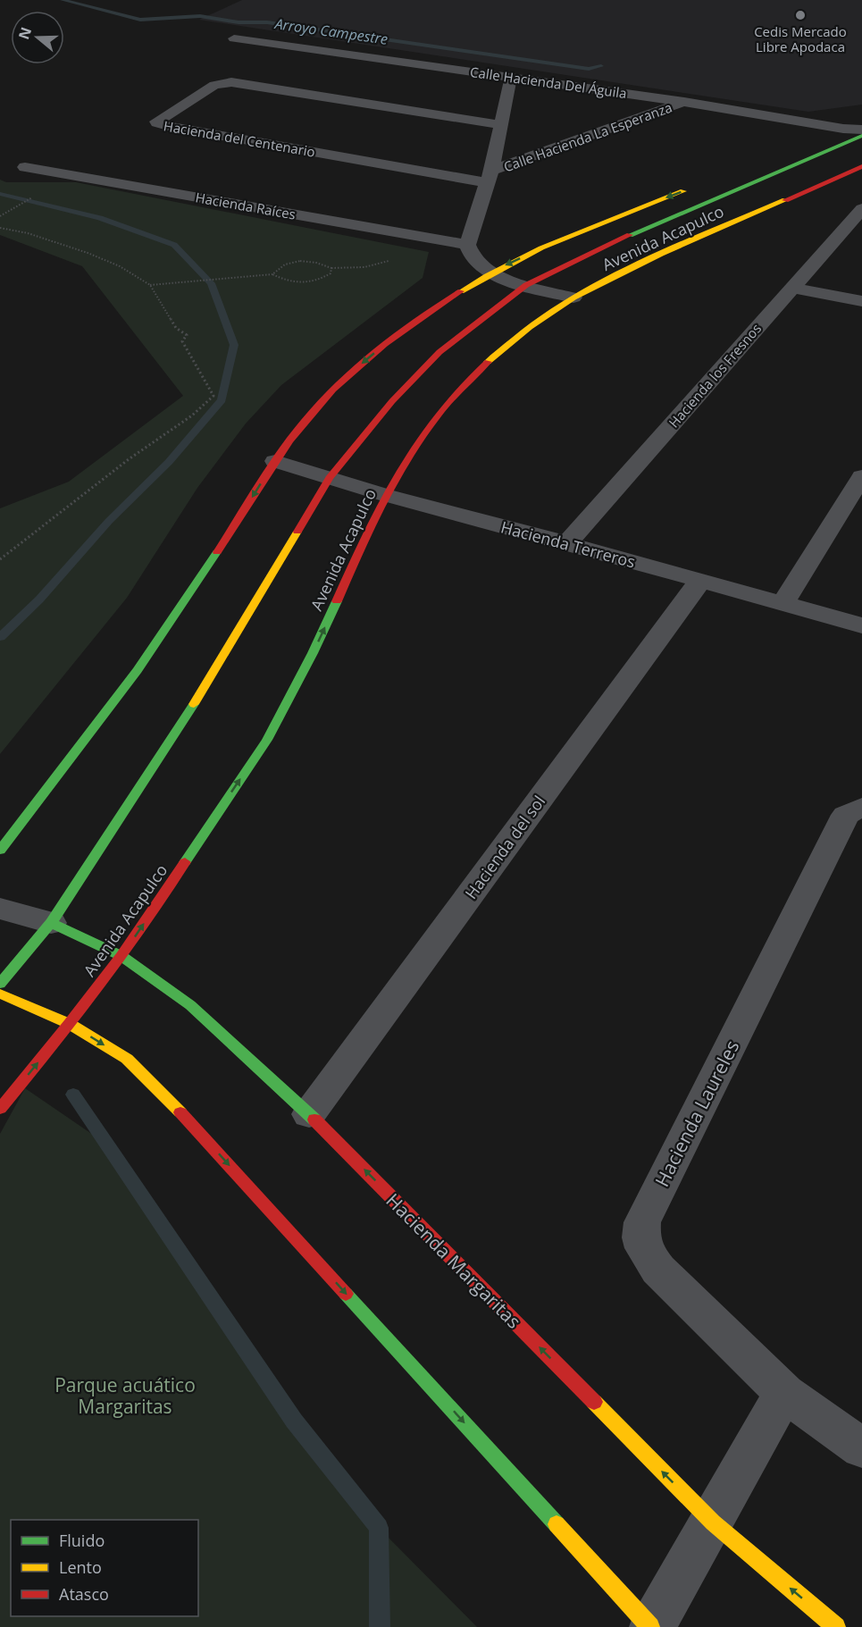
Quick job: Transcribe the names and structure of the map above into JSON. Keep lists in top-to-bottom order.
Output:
{
  "streets": {
    "street": [
      "Calle Hacienda Del Águila",
      "Calle Hacienda La Esperanza",
      "Hacienda del Centenario",
      "Hacienda Raíces",
      "Avenida Acapulco",
      "Hacienda los Fresnos",
      "Hacienda Terreros",
      "Hacienda del sol",
      "Hacienda Laureles",
      "Hacienda Margaritas"
    ]
  },
  "crossings": [
    ["Calle Hacienda Del Águila", "Calle Hacienda La Esperanza"],
    ["Calle Hacienda La Esperanza", "Hacienda del Centenario"],
    ["Avenida Acapulco", "Hacienda Terreros"],
    ["Avenida Acapulco", "Hacienda Margaritas"],
    ["Hacienda los Fresnos", "Hacienda Terreros"],
    ["Hacienda Terreros", "Hacienda del sol"],
    ["Hacienda del sol", "Hacienda Margaritas"]
  ],
  "water": ["Arroyo Campestre"],
  "parks": ["Parque acuático Margaritas"],
  "places": ["Cedis Mercado Libre Apodaca"],
  "legend": ["Fluido", "Lento", "Atasco"],
  "north": "left"
}
